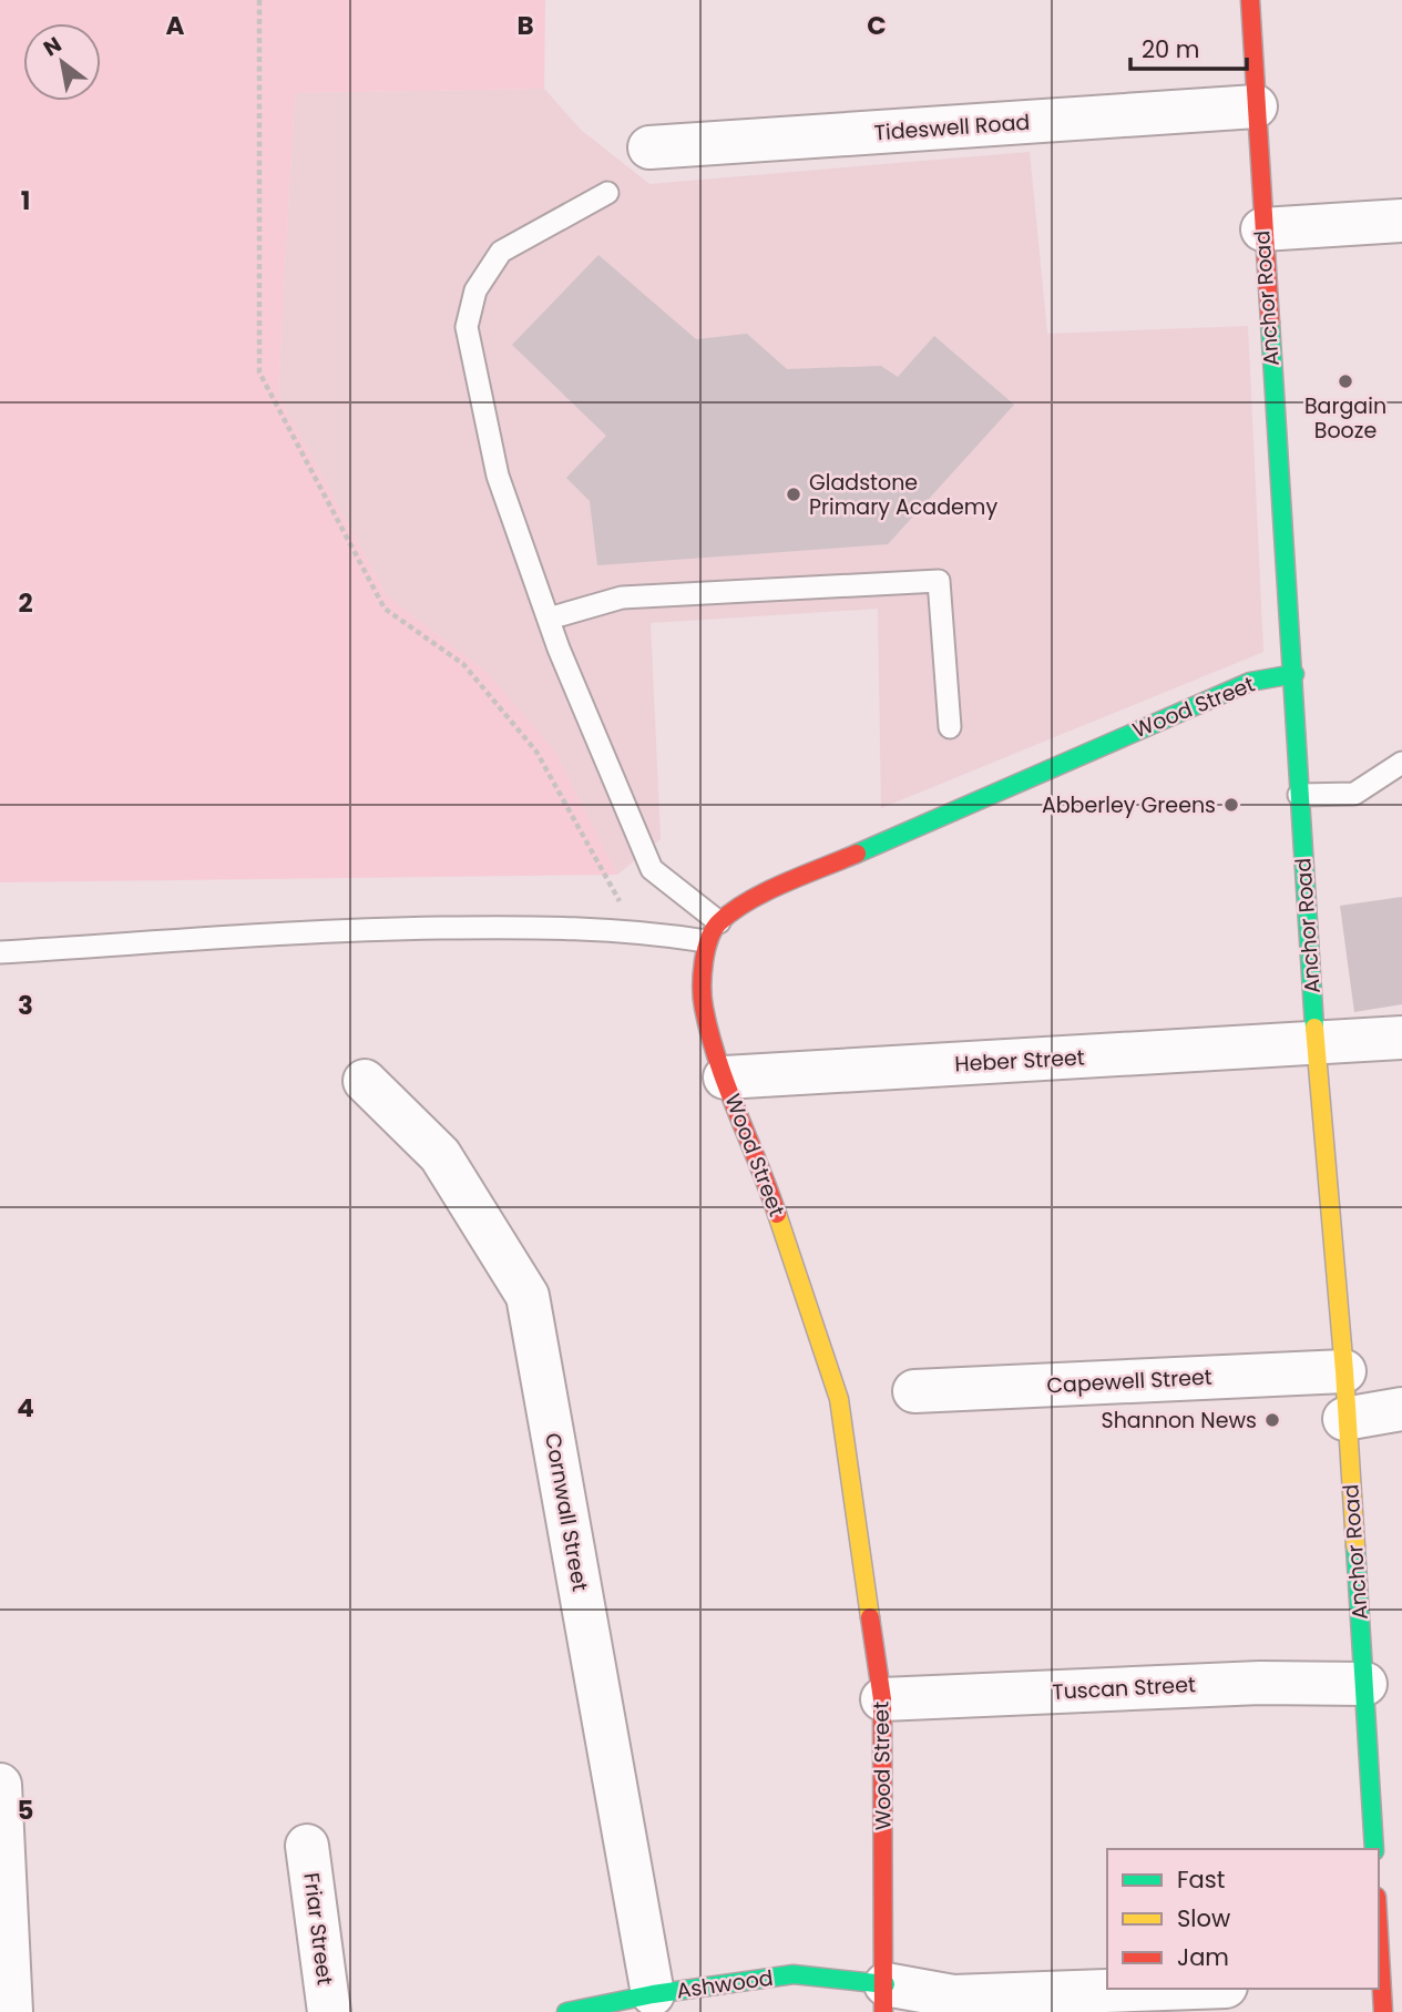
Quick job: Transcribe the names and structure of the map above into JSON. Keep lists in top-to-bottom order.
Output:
{
  "streets": {
    "street": [
      "Tideswell Road",
      "Anchor Road",
      "Wood Street",
      "Heber Street",
      "Capewell Street",
      "Cornwall Street",
      "Tuscan Street",
      "Friar Street",
      "Ashwood"
    ]
  },
  "crossings": [
    ["Tideswell Road", "Anchor Road"],
    ["Anchor Road", "Wood Street"],
    ["Anchor Road", "Heber Street"],
    ["Anchor Road", "Capewell Street"],
    ["Anchor Road", "Tuscan Street"],
    ["Wood Street", "Heber Street"],
    ["Wood Street", "Tuscan Street"],
    ["Wood Street", "Ashwood"],
    ["Cornwall Street", "Ashwood"]
  ],
  "places": [
    "Bargain Booze",
    "Gladstone Primary Academy",
    "Abberley Greens",
    "Shannon News"
  ],
  "legend": ["Fast", "Slow", "Jam"],
  "scale_bar": "20 m",
  "north": "top left",
  "grid": {
    "columns": ["A", "B", "C"],
    "rows": [
      "1",
      "2",
      "3",
      "4",
      "5"
    ]
  }
}
